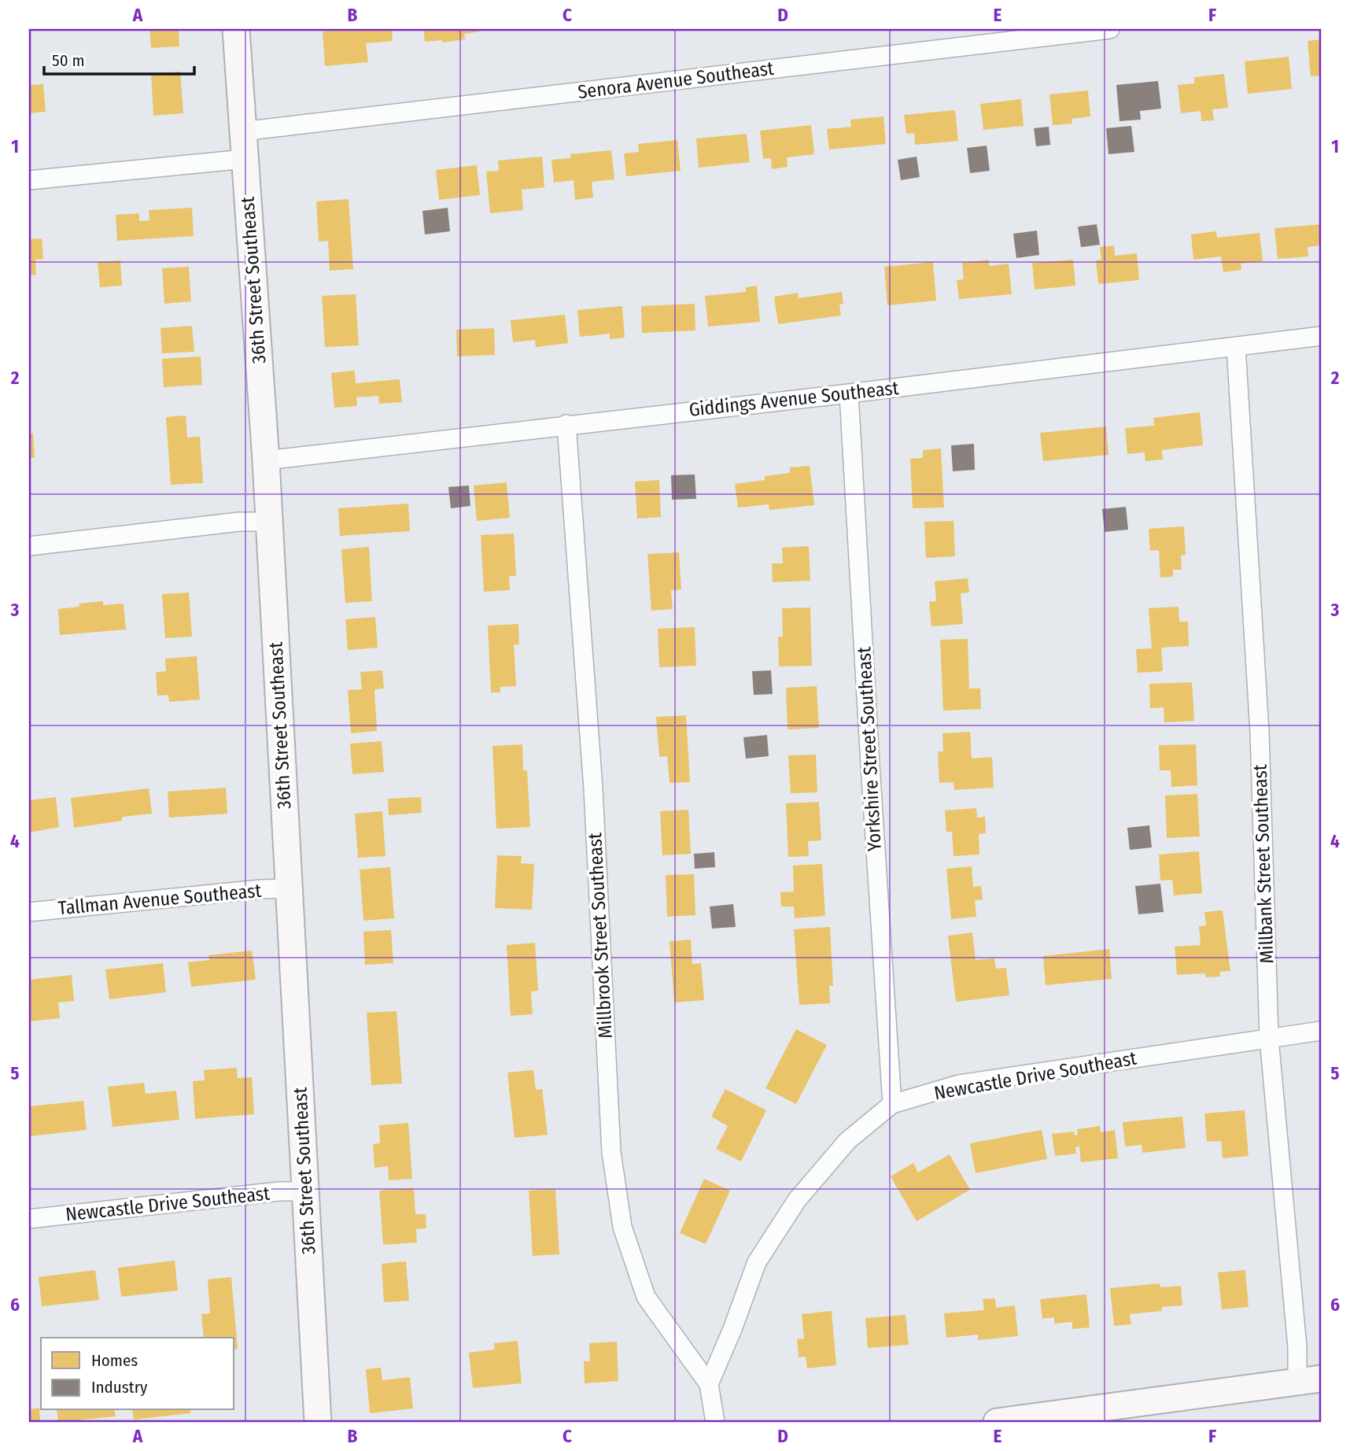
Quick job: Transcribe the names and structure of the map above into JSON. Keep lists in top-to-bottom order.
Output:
{
  "streets": {
    "street": [
      "Senora Avenue Southeast",
      "36th Street Southeast",
      "Giddings Avenue Southeast",
      "Yorkshire Street Southeast",
      "Millbank Street Southeast",
      "Tallman Avenue Southeast",
      "Millbrook Street Southeast",
      "Newcastle Drive Southeast"
    ]
  },
  "crossings": [
    ["Senora Avenue Southeast", "36th Street Southeast"],
    ["36th Street Southeast", "Giddings Avenue Southeast"],
    ["36th Street Southeast", "Tallman Avenue Southeast"],
    ["36th Street Southeast", "Newcastle Drive Southeast"],
    ["Giddings Avenue Southeast", "Yorkshire Street Southeast"],
    ["Giddings Avenue Southeast", "Millbank Street Southeast"],
    ["Giddings Avenue Southeast", "Millbrook Street Southeast"],
    ["Yorkshire Street Southeast", "Newcastle Drive Southeast"],
    ["Millbank Street Southeast", "Newcastle Drive Southeast"],
    ["Millbrook Street Southeast", "Newcastle Drive Southeast"]
  ],
  "legend": ["Homes", "Industry"],
  "scale_bar": "50 m",
  "grid": {
    "columns": [
      "A",
      "B",
      "C",
      "D",
      "E",
      "F"
    ],
    "rows": [
      "1",
      "2",
      "3",
      "4",
      "5",
      "6"
    ]
  }
}
